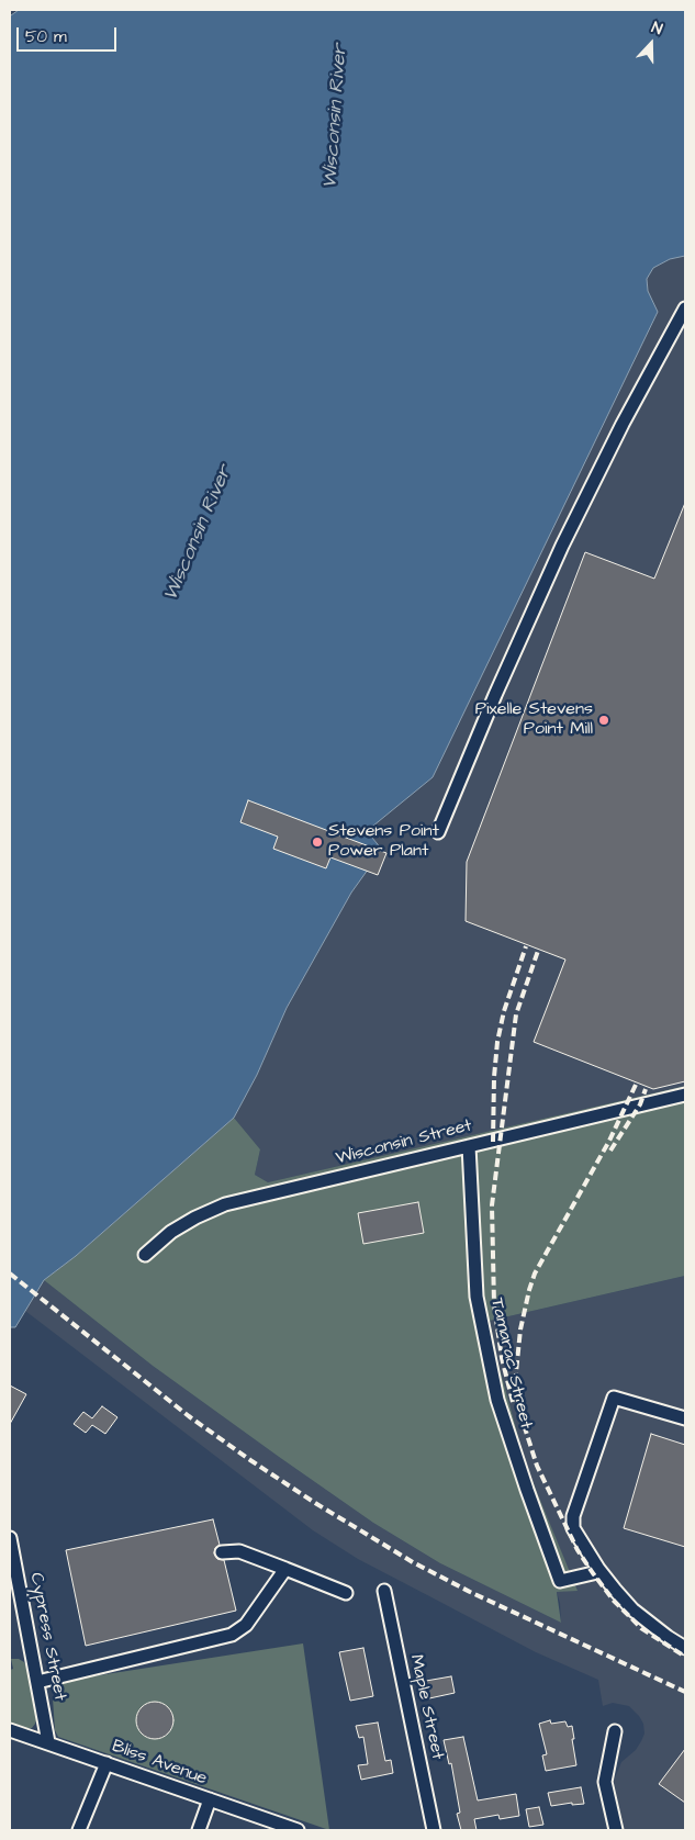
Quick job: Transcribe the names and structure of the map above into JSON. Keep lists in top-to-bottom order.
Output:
{
  "streets": {
    "street": [
      "Wisconsin Street",
      "Tamarac Street",
      "Cypress Street",
      "Maple Street",
      "Bliss Avenue"
    ]
  },
  "crossings": [
    ["Wisconsin Street", "Tamarac Street"],
    ["Cypress Street", "Bliss Avenue"]
  ],
  "water": ["Wisconsin River"],
  "places": ["Pixelle Stevens Point Mill", "Stevens Point Power Plant"],
  "scale_bar": "50 m",
  "north": "top"
}
